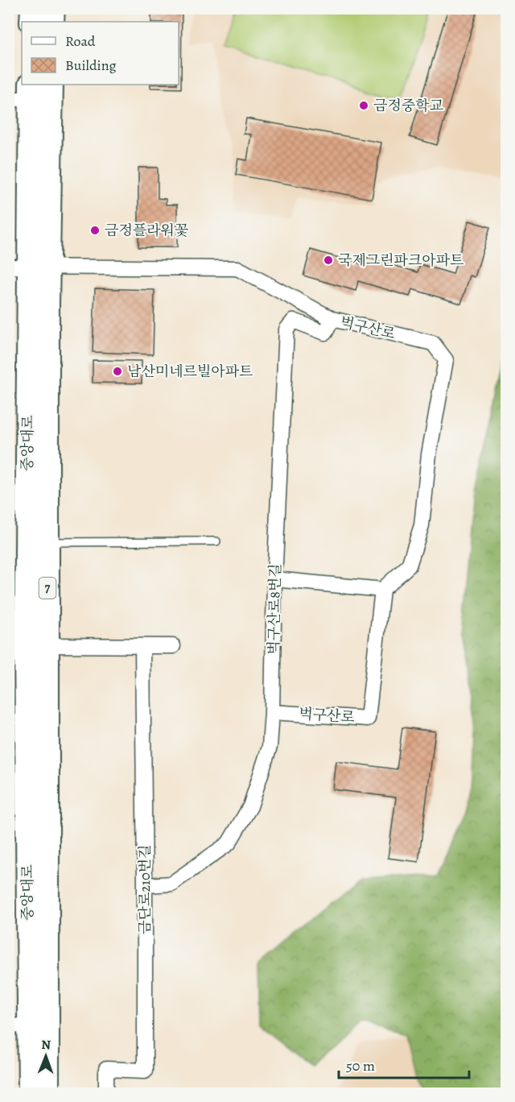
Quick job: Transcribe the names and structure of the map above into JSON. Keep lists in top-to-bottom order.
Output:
{
  "streets": {
    "main road": ["중앙대로", "7"],
    "street": ["벅구산로", "벅구산로8번길", "금단로210번길"]
  },
  "crossings": [
    ["벅구산로", "중앙대로"],
    ["벅구산로", "벅구산로8번길"],
    ["벅구산로8번길", "금단로210번길"]
  ],
  "places": [
    "금정중학교",
    "금정플라워꽃",
    "국제그린파크아파트",
    "남산미네르빌아파트"
  ],
  "legend": ["Road", "Building"],
  "scale_bar": "50 m",
  "north": "top"
}
